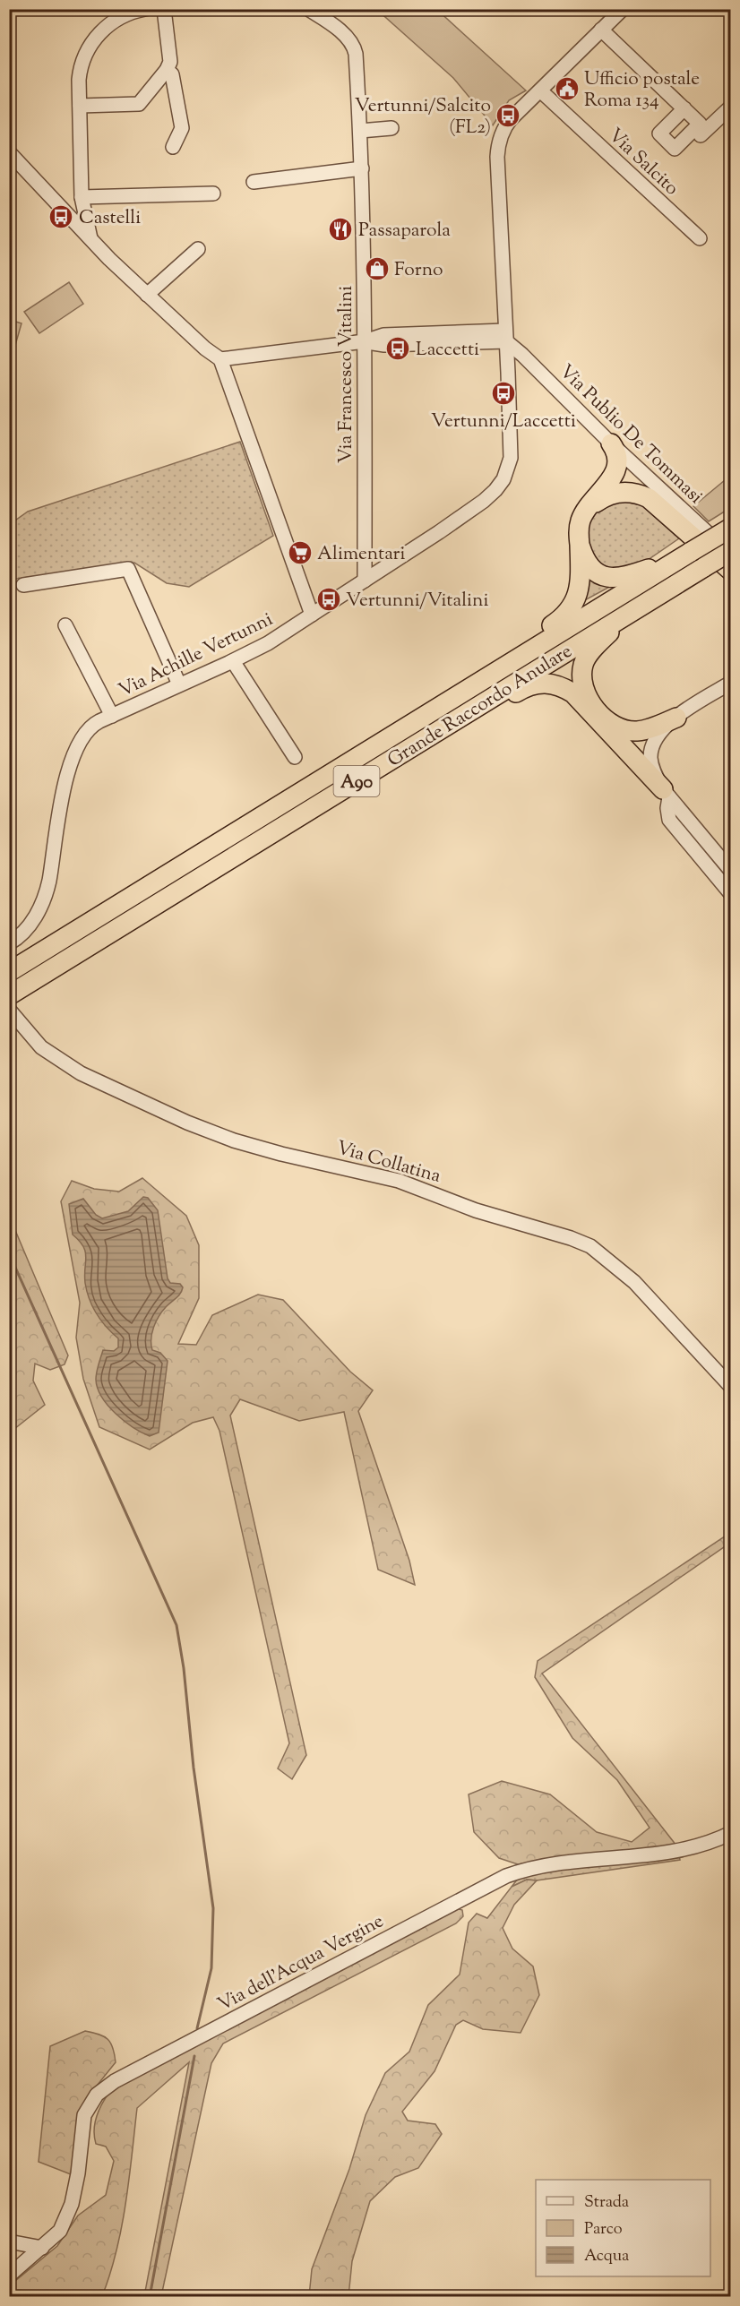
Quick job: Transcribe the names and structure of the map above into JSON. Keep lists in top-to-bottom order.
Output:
{
  "streets": {
    "highway": ["Grande Raccordo Anulare", "A90"],
    "street": [
      "Via Salcito",
      "Via Francesco Vitalini",
      "Via Publio De Tommasi",
      "Via Achille Vertunni",
      "Via Collatina",
      "Via dell'Acqua Vergine"
    ]
  },
  "crossings": [
    ["Via Salcito", "Via Achille Vertunni"],
    ["Via Francesco Vitalini", "Via Achille Vertunni"],
    ["Via Publio De Tommasi", "Via Achille Vertunni"],
    ["Via Publio De Tommasi", "Grande Raccordo Anulare"]
  ],
  "places": {
    "public building": ["Ufficio postale Roma 134"],
    "bus stop": [
      "Vertunni/Salcito (FL2)",
      "Castelli",
      "Laccetti",
      "Vertunni/Laccetti",
      "Vertunni/Vitalini"
    ],
    "restaurant": ["Passaparola"],
    "shop": ["Forno"],
    "supermarket": ["Alimentari"]
  },
  "legend": ["Strada", "Parco", "Acqua"]
}
